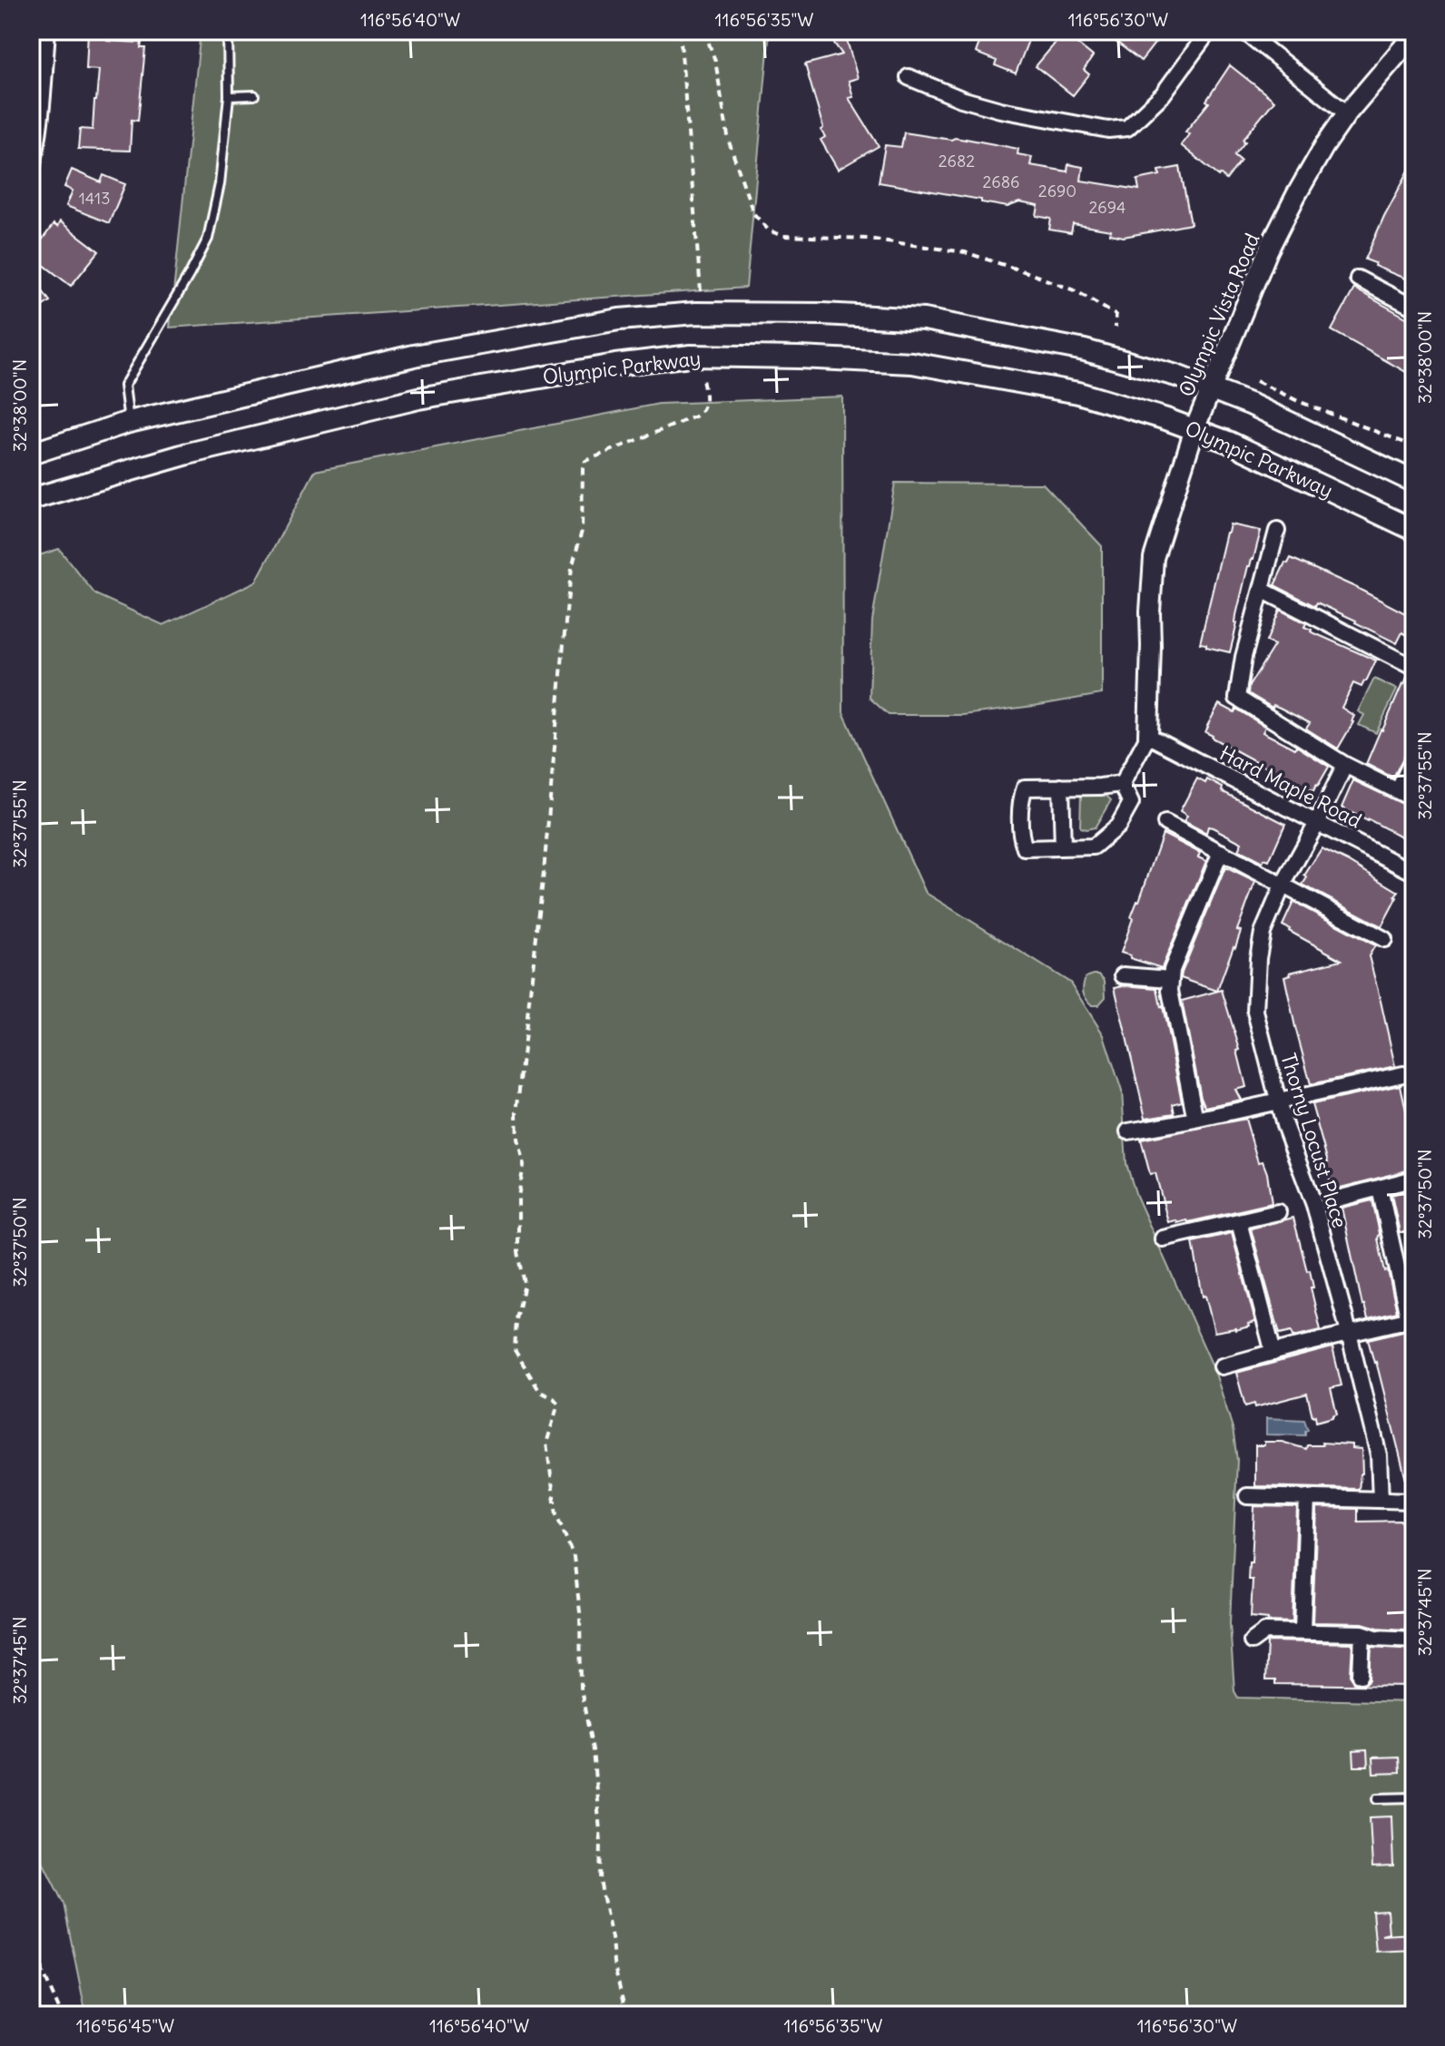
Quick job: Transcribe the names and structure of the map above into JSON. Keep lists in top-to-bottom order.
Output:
{
  "streets": {
    "main road": ["Olympic Parkway"],
    "street": ["Olympic Vista Road", "Hard Maple Road", "Thorny Locust Place"]
  },
  "crossings": [
    ["Olympic Vista Road", "Olympic Parkway"],
    ["Olympic Vista Road", "Hard Maple Road"],
    ["Hard Maple Road", "Thorny Locust Place"]
  ],
  "house_numbers": [
    "2682",
    "2686",
    "2690",
    "1413",
    "2694"
  ],
  "coordinates": [
    "116°56'40\"W",
    "116°56'35\"W",
    "116°56'30\"W",
    "32°38'00\"N",
    "32°37'55\"N",
    "32°37'50\"N",
    "32°37'45\"N",
    "116°56'45\"W"
  ]
}
